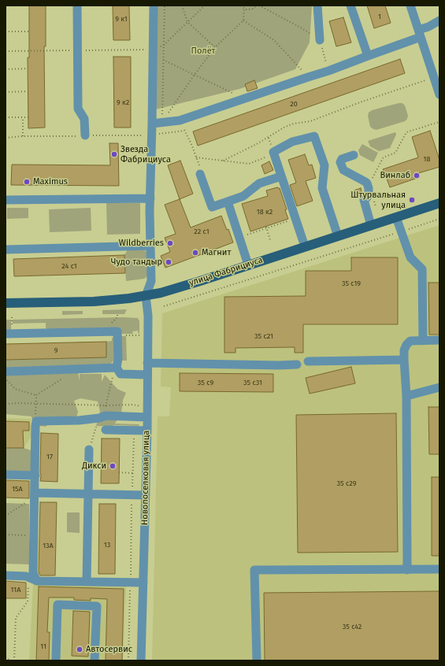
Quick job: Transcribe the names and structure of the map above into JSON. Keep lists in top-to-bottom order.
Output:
{
  "streets": {
    "main road": ["улица Фабрициуса"],
    "street": ["Новопоселковая улица"]
  },
  "crossings": [
    ["улица Фабрициуса", "Новопоселковая улица"]
  ],
  "parks": ["Полёт"],
  "places": [
    "Звезда Фабрициуса",
    "Винлаб",
    "Maximus",
    "Штурвальная улица",
    "Wildberries",
    "Магнит",
    "Чудо тандыр",
    "Дикси",
    "Автосервис"
  ],
  "house_numbers": [
    "1",
    "9 к1",
    "9 к2",
    "20",
    "18",
    "18 к2",
    "22 с1",
    "24 с1",
    "35 с19",
    "35 с21",
    "9",
    "35 с9",
    "35 с31",
    "17",
    "35 с29",
    "15А",
    "13",
    "13А",
    "11А",
    "35 с42",
    "11"
  ]
}
